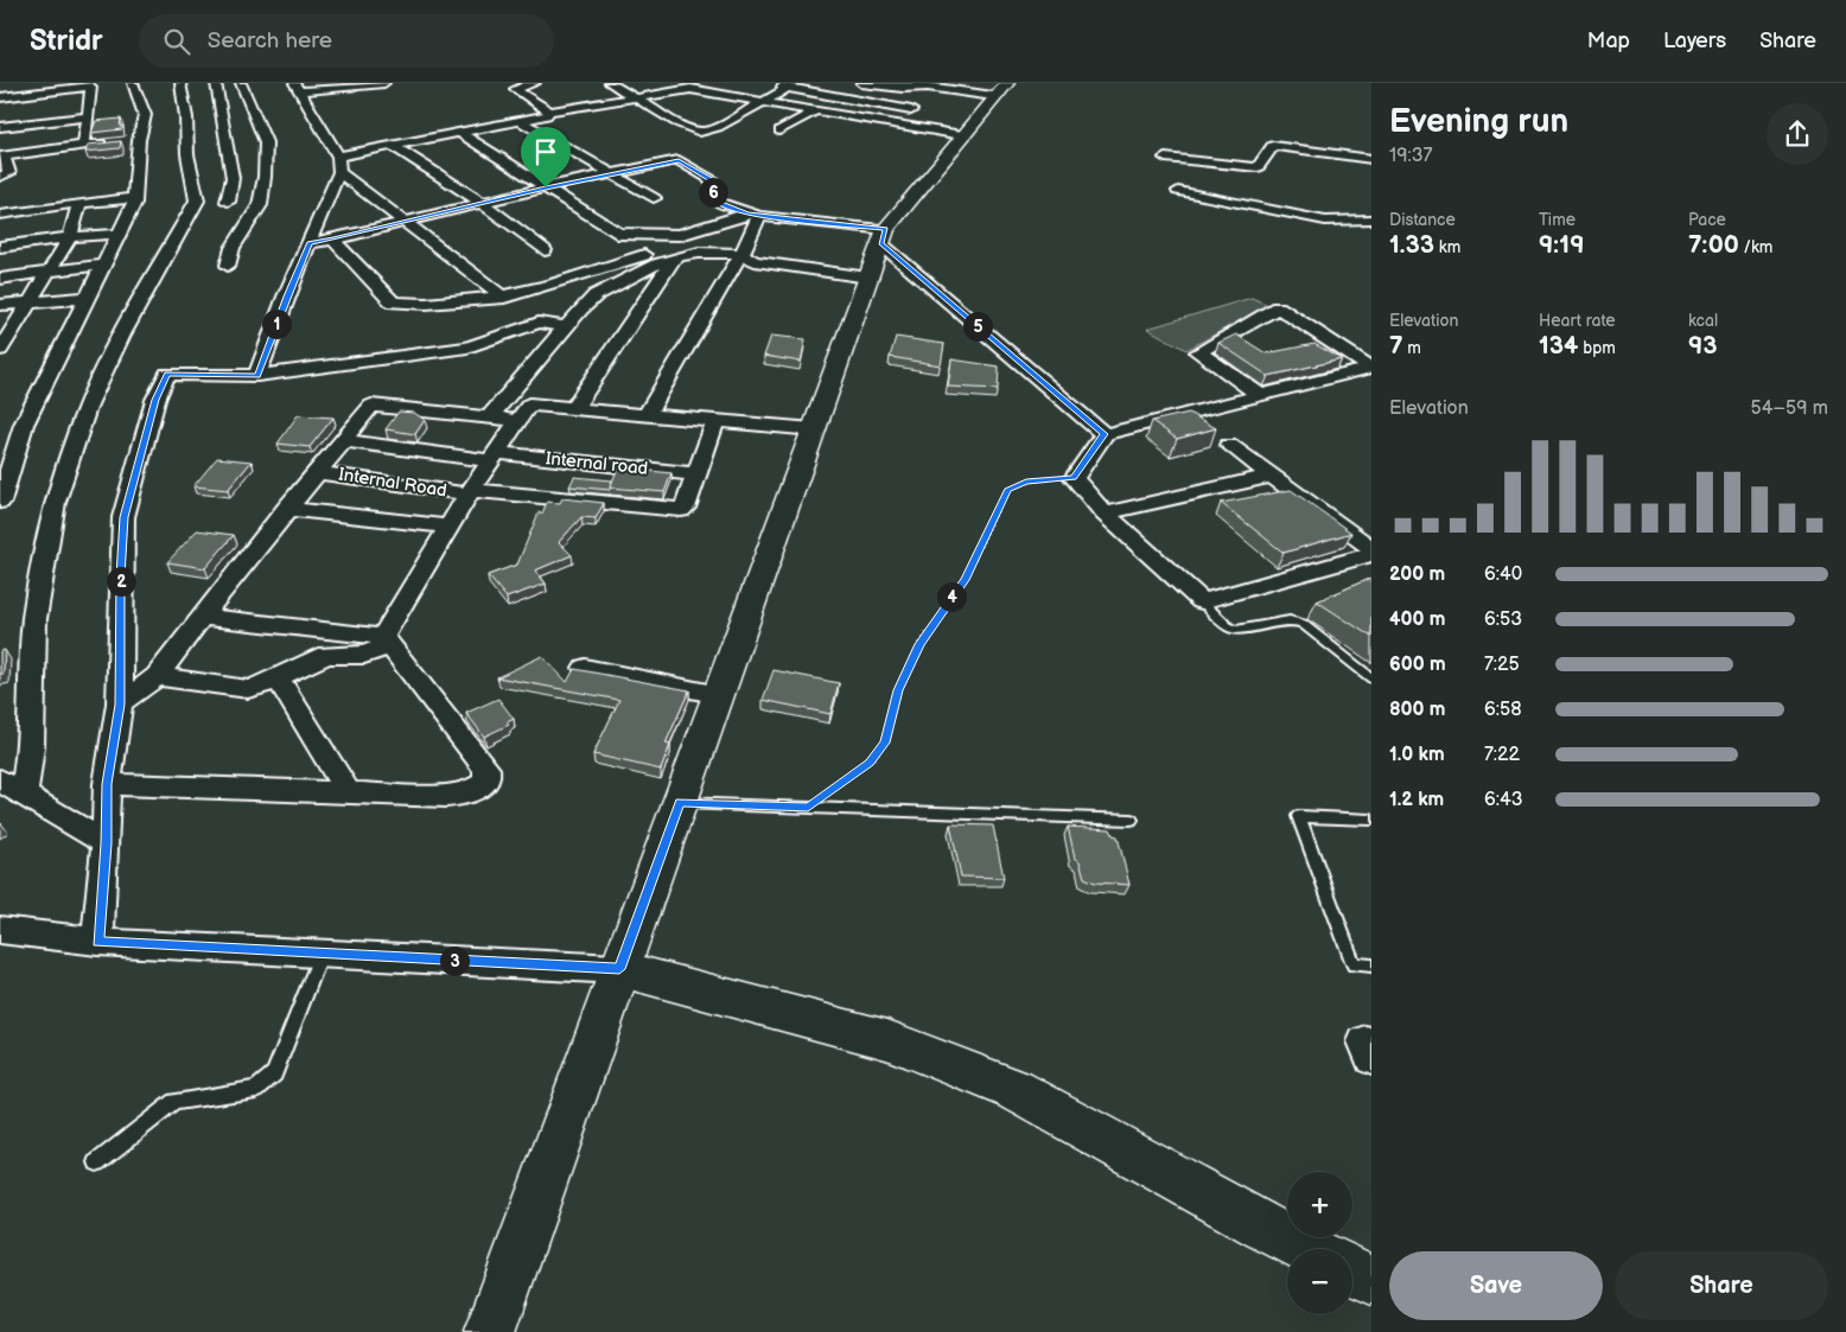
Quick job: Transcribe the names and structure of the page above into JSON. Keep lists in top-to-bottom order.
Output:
{
  "streets": {
    "street": ["Internal road", "Internal Road"]
  },
  "crossings": [
    ["Internal road", "Internal Road"]
  ],
  "page": {
    "header": "Stridr",
    "search": "Search here",
    "nav": ["Map", "Layers", "Share"],
    "heading": ["Evening run", "19:37"],
    "pins": [
      "6",
      "1",
      "5",
      "2",
      "4",
      "3"
    ],
    "stats": [
      ["Distance", "1.33 km"],
      ["Time", "9:19"],
      ["Pace", "7:00 /km"],
      ["Elevation", "7 m"],
      ["Heart rate", "134 bpm"],
      ["kcal", "93"]
    ],
    "chart": ["Elevation", "54–59 m"],
    "list": [
      {
        "name": "200 m",
        "note": "6:40"
      },
      {
        "name": "400 m",
        "note": "6:53"
      },
      {
        "name": "600 m",
        "note": "7:25"
      },
      {
        "name": "800 m",
        "note": "6:58"
      },
      {
        "name": "1.0 km",
        "note": "7:22"
      },
      {
        "name": "1.2 km",
        "note": "6:43"
      }
    ],
    "map_buttons": ["+", "−"],
    "buttons": ["Save", "Share"]
  }
}
